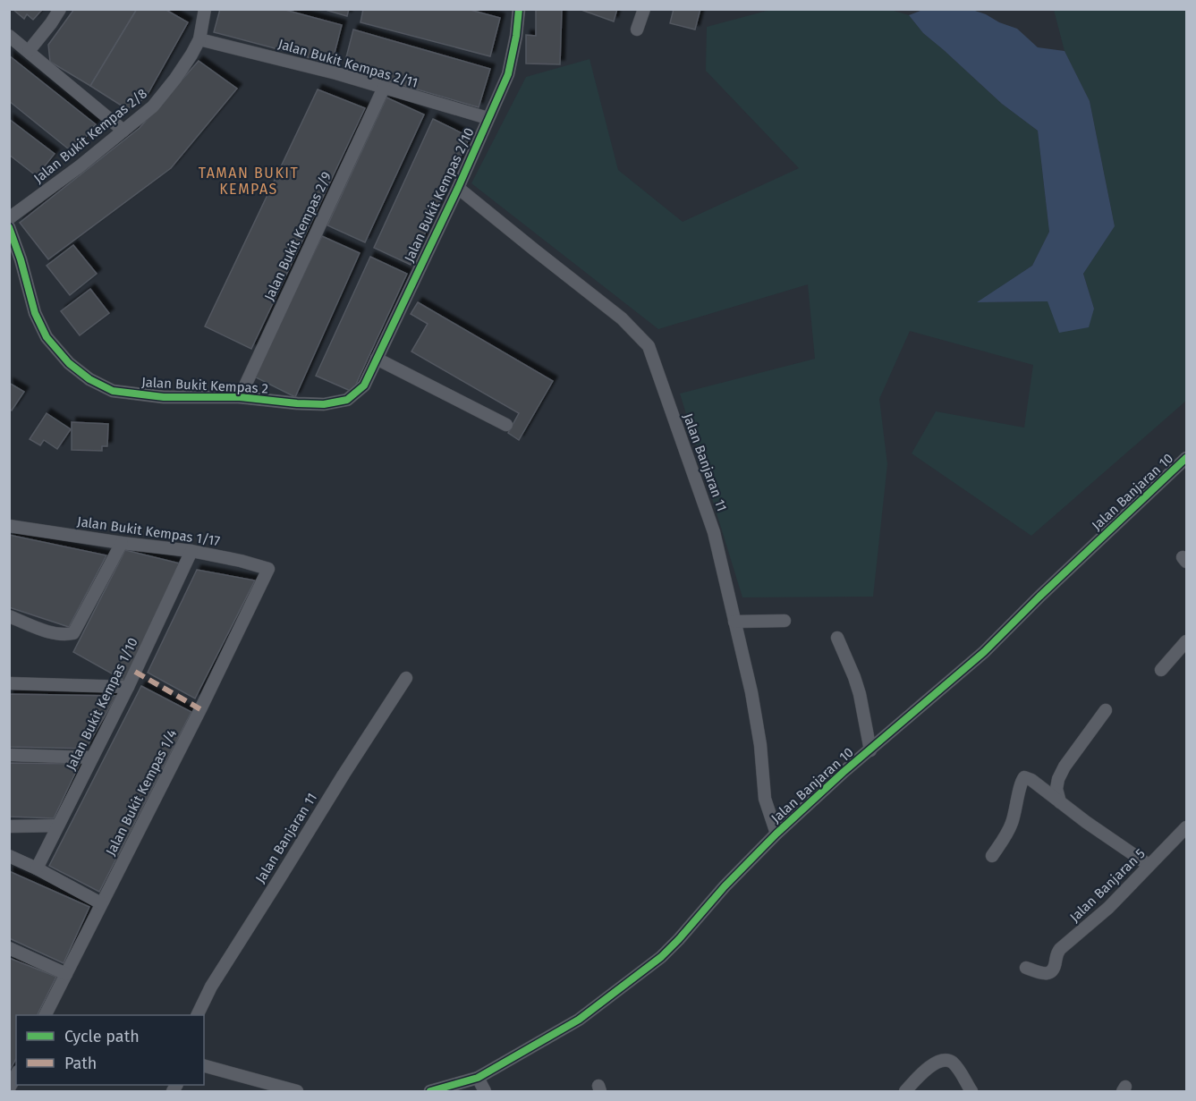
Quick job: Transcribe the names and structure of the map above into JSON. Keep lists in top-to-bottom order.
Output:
{
  "streets": {
    "street": [
      "Jalan Bukit Kempas 2/11",
      "Jalan Bukit Kempas 2/8",
      "Jalan Bukit Kempas 2/10",
      "Jalan Bukit Kempas 2/9",
      "Jalan Bukit Kempas 2",
      "Jalan Banjaran 11",
      "Jalan Banjaran 10",
      "Jalan Bukit Kempas 1/17",
      "Jalan Bukit Kempas 1/10",
      "Jalan Bukit Kempas 1/4",
      "Jalan Banjaran 5"
    ]
  },
  "crossings": [
    ["Jalan Bukit Kempas 2/11", "Jalan Bukit Kempas 2/8"],
    ["Jalan Bukit Kempas 2/11", "Jalan Bukit Kempas 2/10"],
    ["Jalan Bukit Kempas 2/11", "Jalan Bukit Kempas 2/9"],
    ["Jalan Bukit Kempas 2/10", "Jalan Bukit Kempas 2"],
    ["Jalan Bukit Kempas 2/10", "Jalan Banjaran 11"],
    ["Jalan Bukit Kempas 2/9", "Jalan Bukit Kempas 2"],
    ["Jalan Banjaran 11", "Jalan Banjaran 10"],
    ["Jalan Bukit Kempas 1/17", "Jalan Bukit Kempas 1/10"],
    ["Jalan Bukit Kempas 1/17", "Jalan Bukit Kempas 1/4"]
  ],
  "districts": ["TAMAN BUKIT KEMPAS"],
  "legend": ["Cycle path", "Path"]
}
